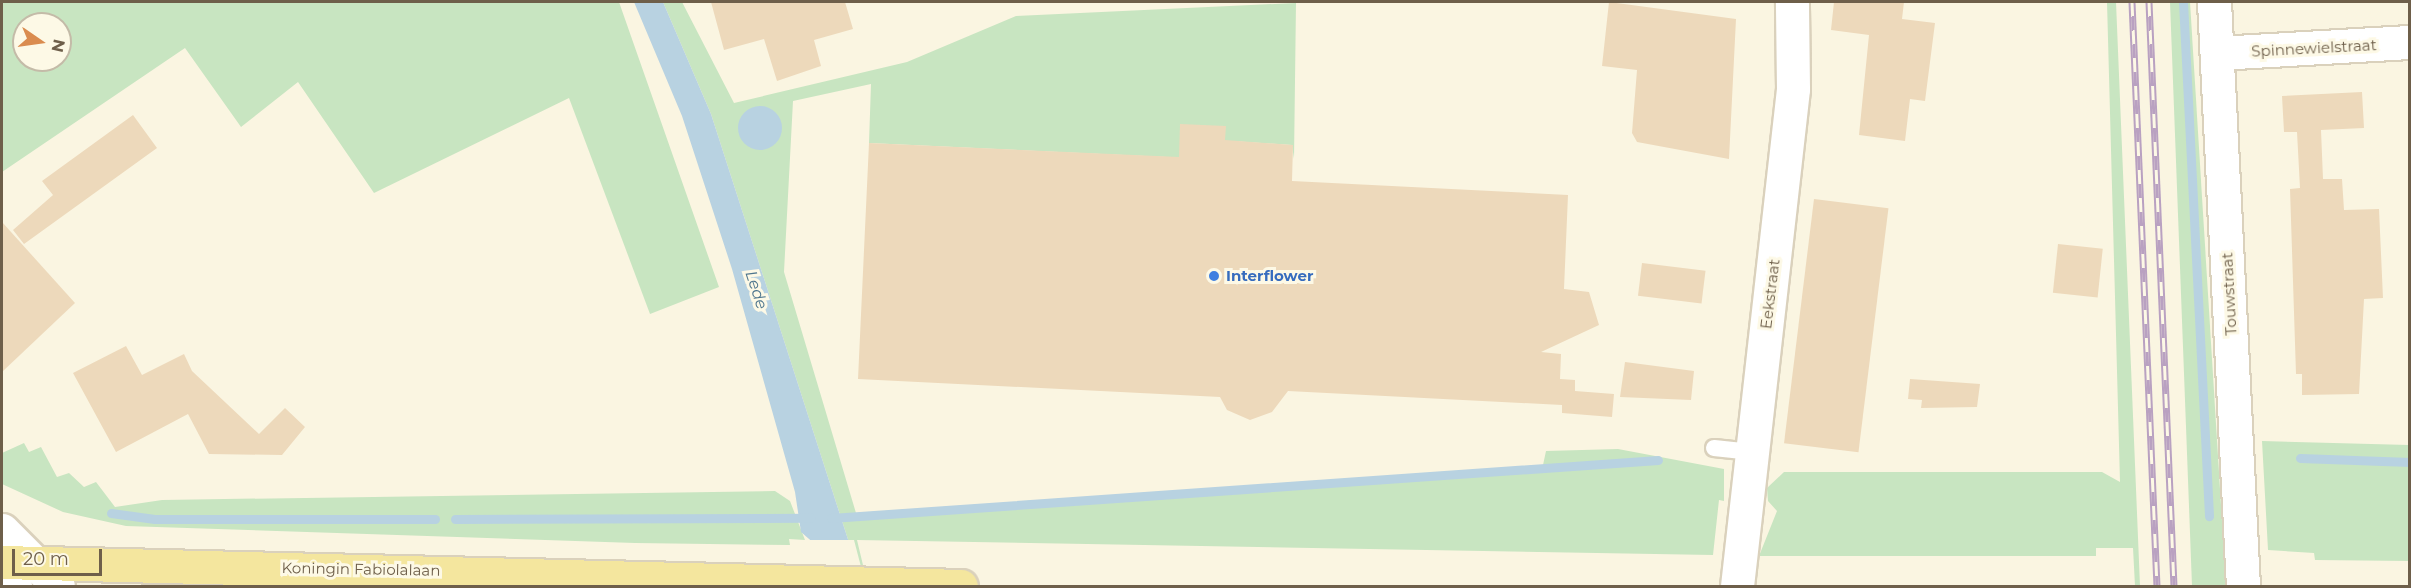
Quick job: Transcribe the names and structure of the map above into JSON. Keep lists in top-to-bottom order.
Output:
{
  "streets": {
    "main road": ["Koningin Fabiolalaan"],
    "street": ["Spinnewielstraat", "Eekstraat", "Touwstraat"]
  },
  "crossings": [
    ["Spinnewielstraat", "Touwstraat"]
  ],
  "water": ["Lede"],
  "places": ["Interflower"],
  "scale_bar": "20 m",
  "north": "right"
}
